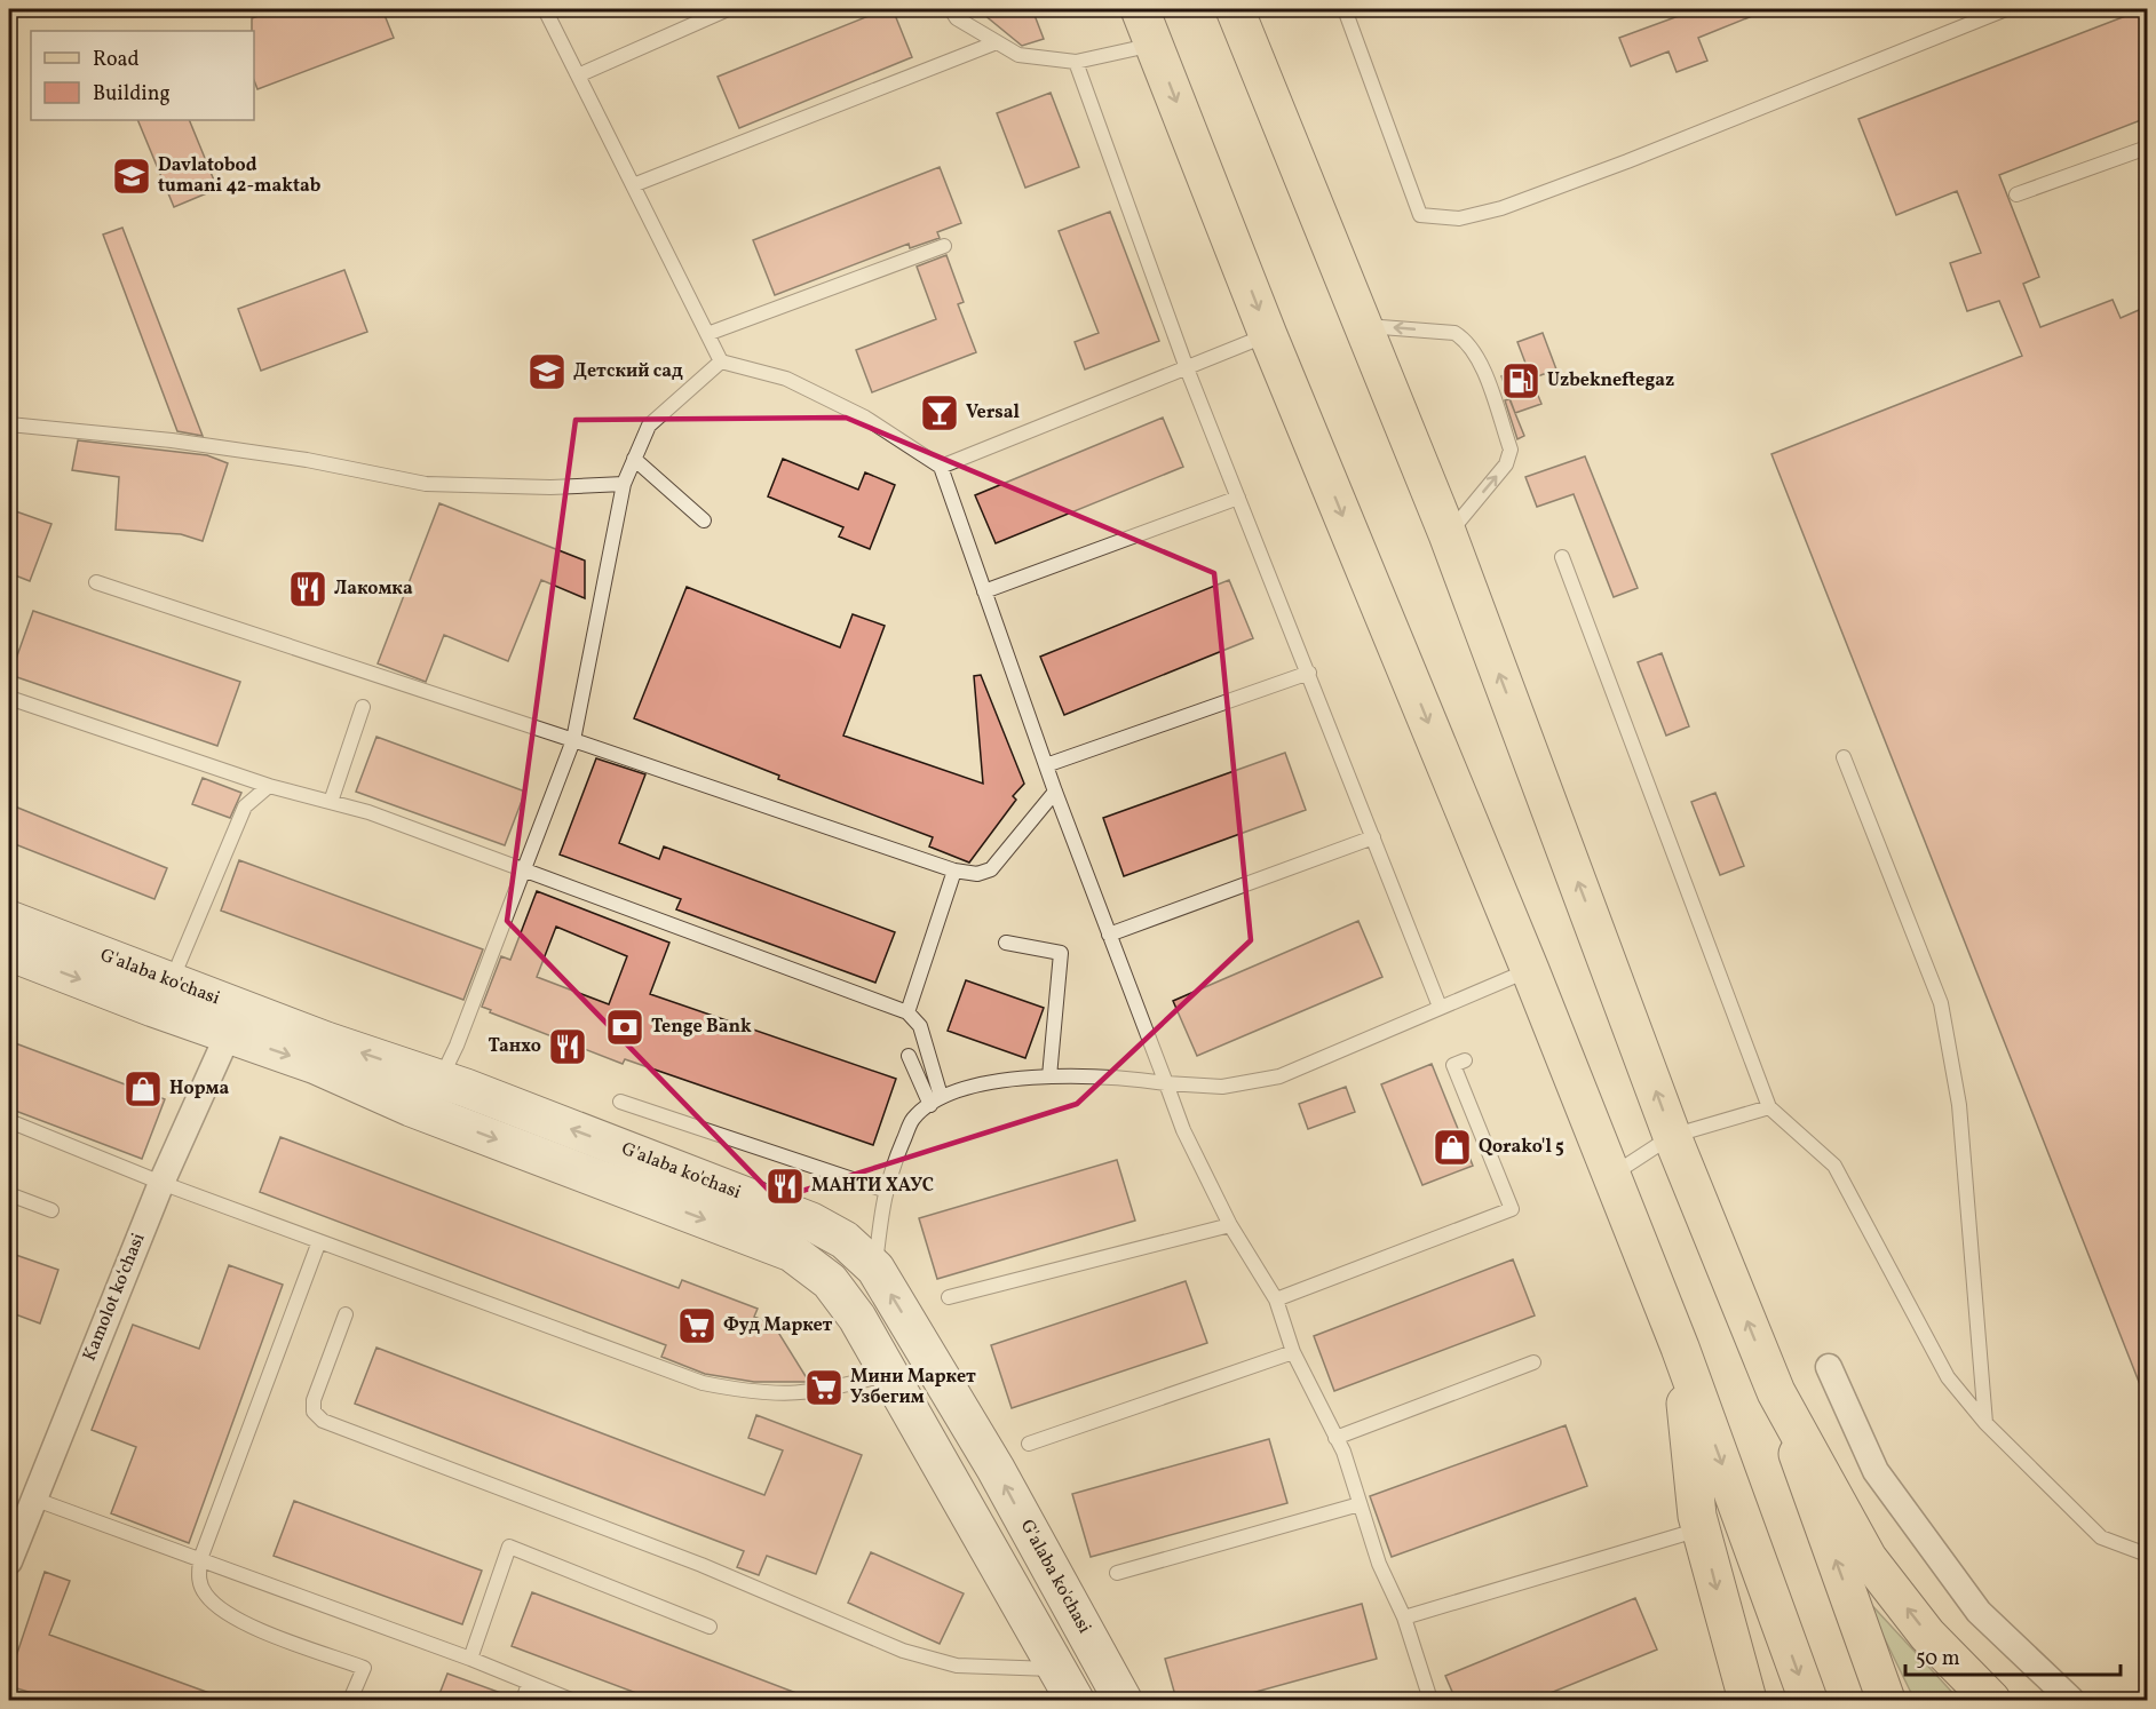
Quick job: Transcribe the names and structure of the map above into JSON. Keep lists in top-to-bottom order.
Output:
{
  "streets": {
    "main road": ["G'alaba ko'chasi"],
    "street": ["Kamolot koʻchasi"]
  },
  "crossings": [
    ["G'alaba ko'chasi", "Kamolot koʻchasi"]
  ],
  "places": {
    "school or university": ["Davlatobod tumani 42-maktab", "Детский сад"],
    "fuel station": ["Uzbekneftegaz"],
    "bar": ["Versal"],
    "restaurant": ["Лакомка", "Танхо", "МАНТИ ХАУС"],
    "bank": ["Tenge Bank"],
    "shop": ["Норма", "Qorako'l 5"],
    "supermarket": ["Фуд Маркет", "Мини Маркет Узбегим"]
  },
  "legend": ["Road", "Building"],
  "scale_bar": "50 m"
}
